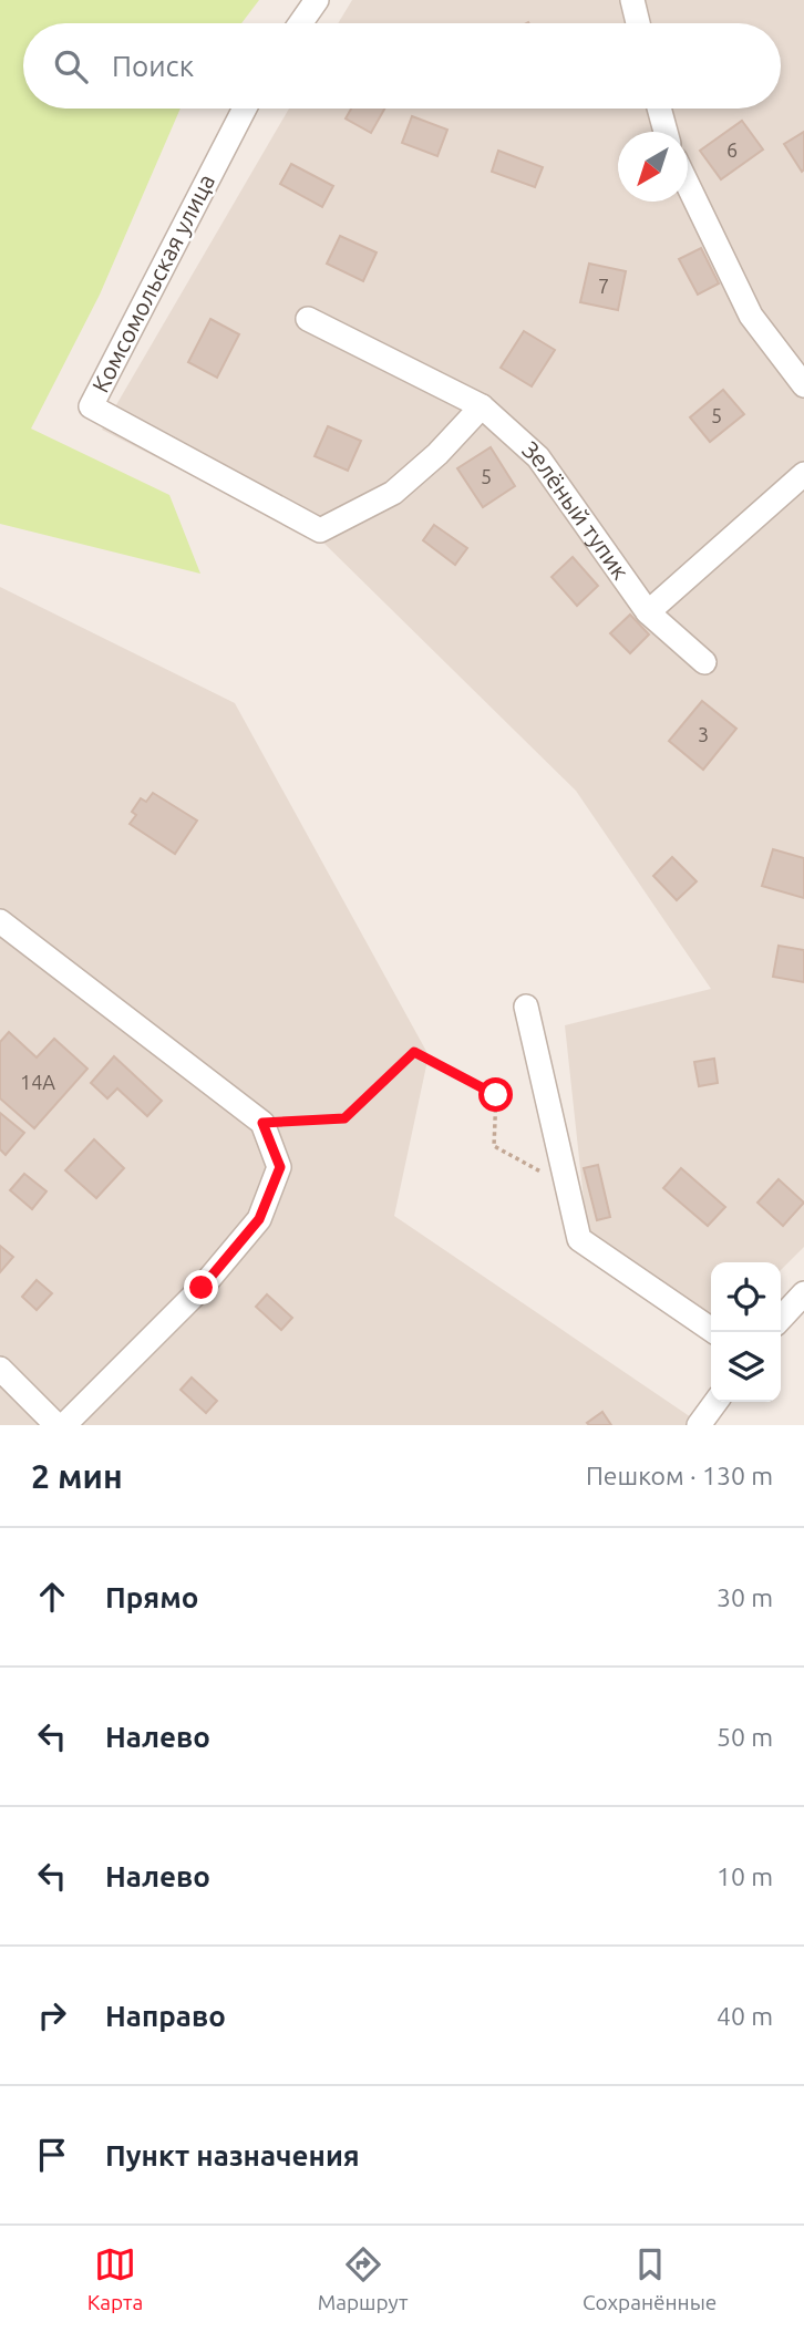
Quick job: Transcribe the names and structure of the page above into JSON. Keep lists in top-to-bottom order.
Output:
{
  "streets": {
    "street": ["Комсомольская улица", "Зелёный тупик"]
  },
  "crossings": [
    ["Комсомольская улица", "Зелёный тупик"]
  ],
  "house_numbers": [
    "6",
    "7",
    "5",
    "5",
    "3",
    "14А"
  ],
  "north": "bottom left",
  "page": {
    "search": "Поиск",
    "heading": ["2 мин", "Пешком · 130 m"],
    "list": [
      ["Прямо", "30 m"],
      ["Налево", "50 m"],
      ["Налево", "10 m"],
      ["Направо", "40 m"],
      "Пункт назначения"
    ],
    "nav": ["Карта", "Маршрут", "Сохранённые"]
  }
}
